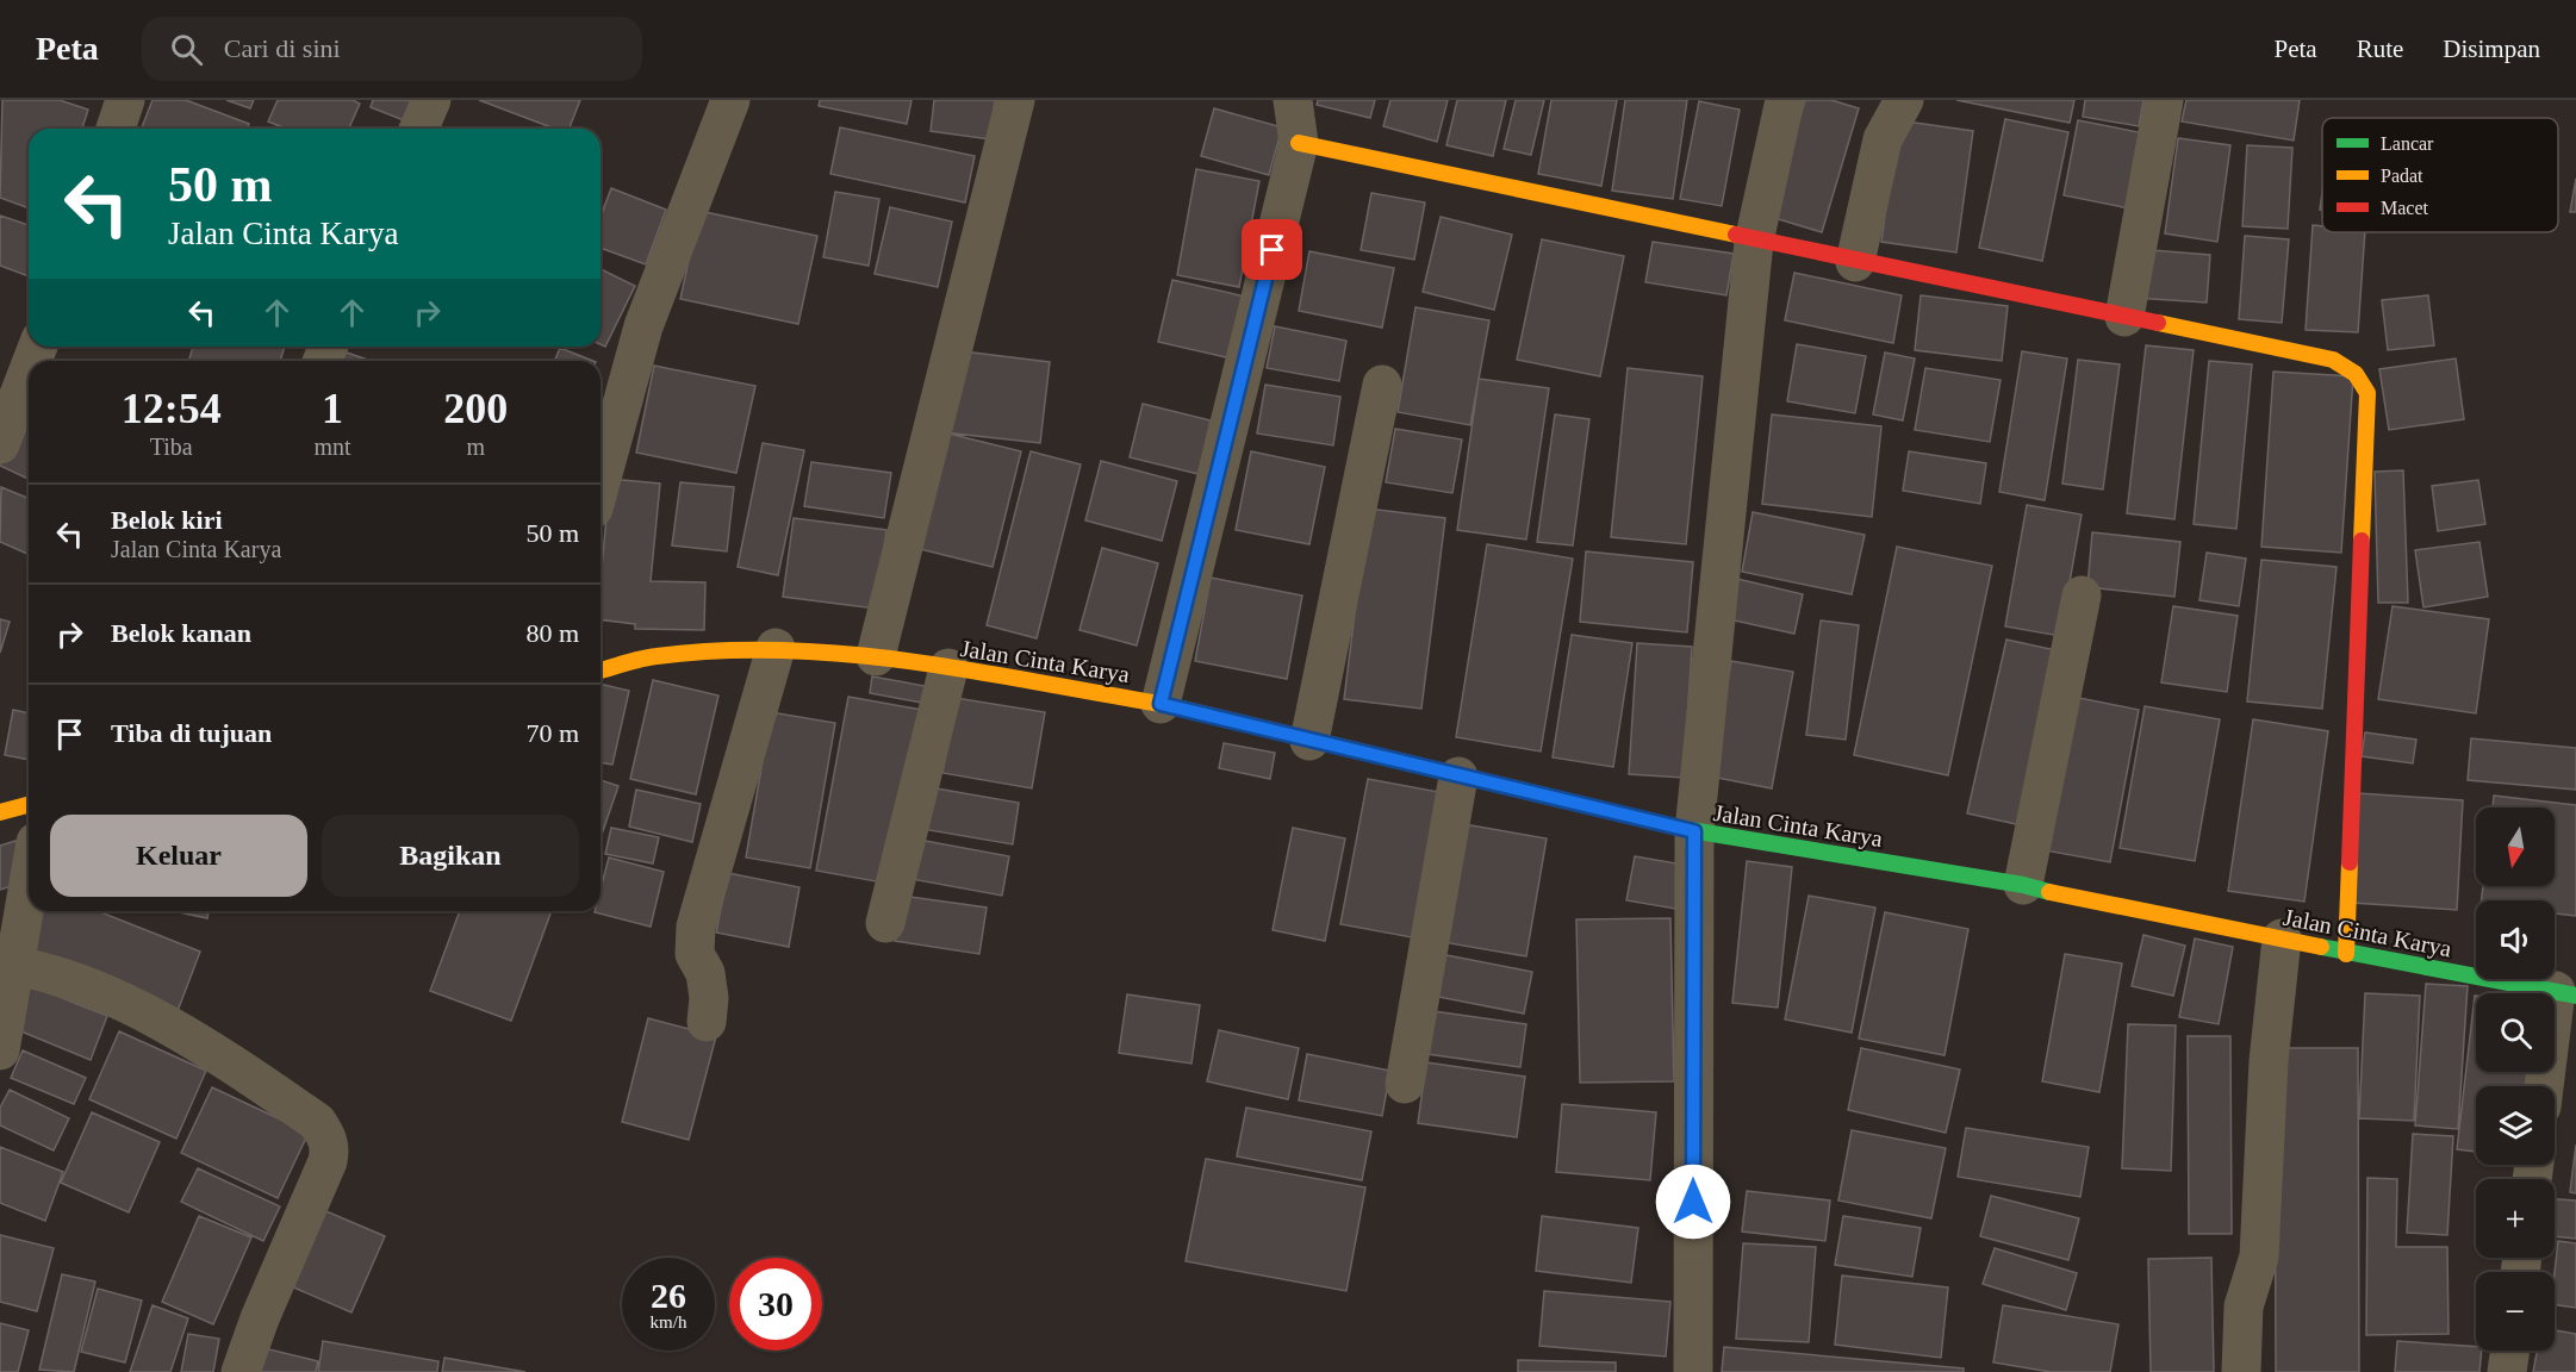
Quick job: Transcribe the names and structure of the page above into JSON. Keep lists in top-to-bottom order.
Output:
{
  "streets": {
    "street": ["Jalan Cinta Karya"]
  },
  "legend": ["Lancar", "Padat", "Macet"],
  "north": "bottom",
  "page": {
    "header": "Peta",
    "search": "Cari di sini",
    "nav": ["Peta", "Rute", "Disimpan"],
    "turn": ["50 m", "Jalan Cinta Karya"],
    "eta": [
      "12:54",
      "Tiba",
      "1",
      "mnt",
      "200",
      "m"
    ],
    "list": [
      {
        "name": "Belok kiri",
        "note": "Jalan Cinta Karya",
        "value": "50 m"
      },
      {
        "name": "Belok kanan",
        "value": "80 m"
      },
      {
        "name": "Tiba di tujuan",
        "value": "70 m"
      }
    ],
    "buttons": ["Keluar", "Bagikan"],
    "map_buttons": ["+", "−"],
    "speed": "26 km/h",
    "limit": "30"
  }
}
